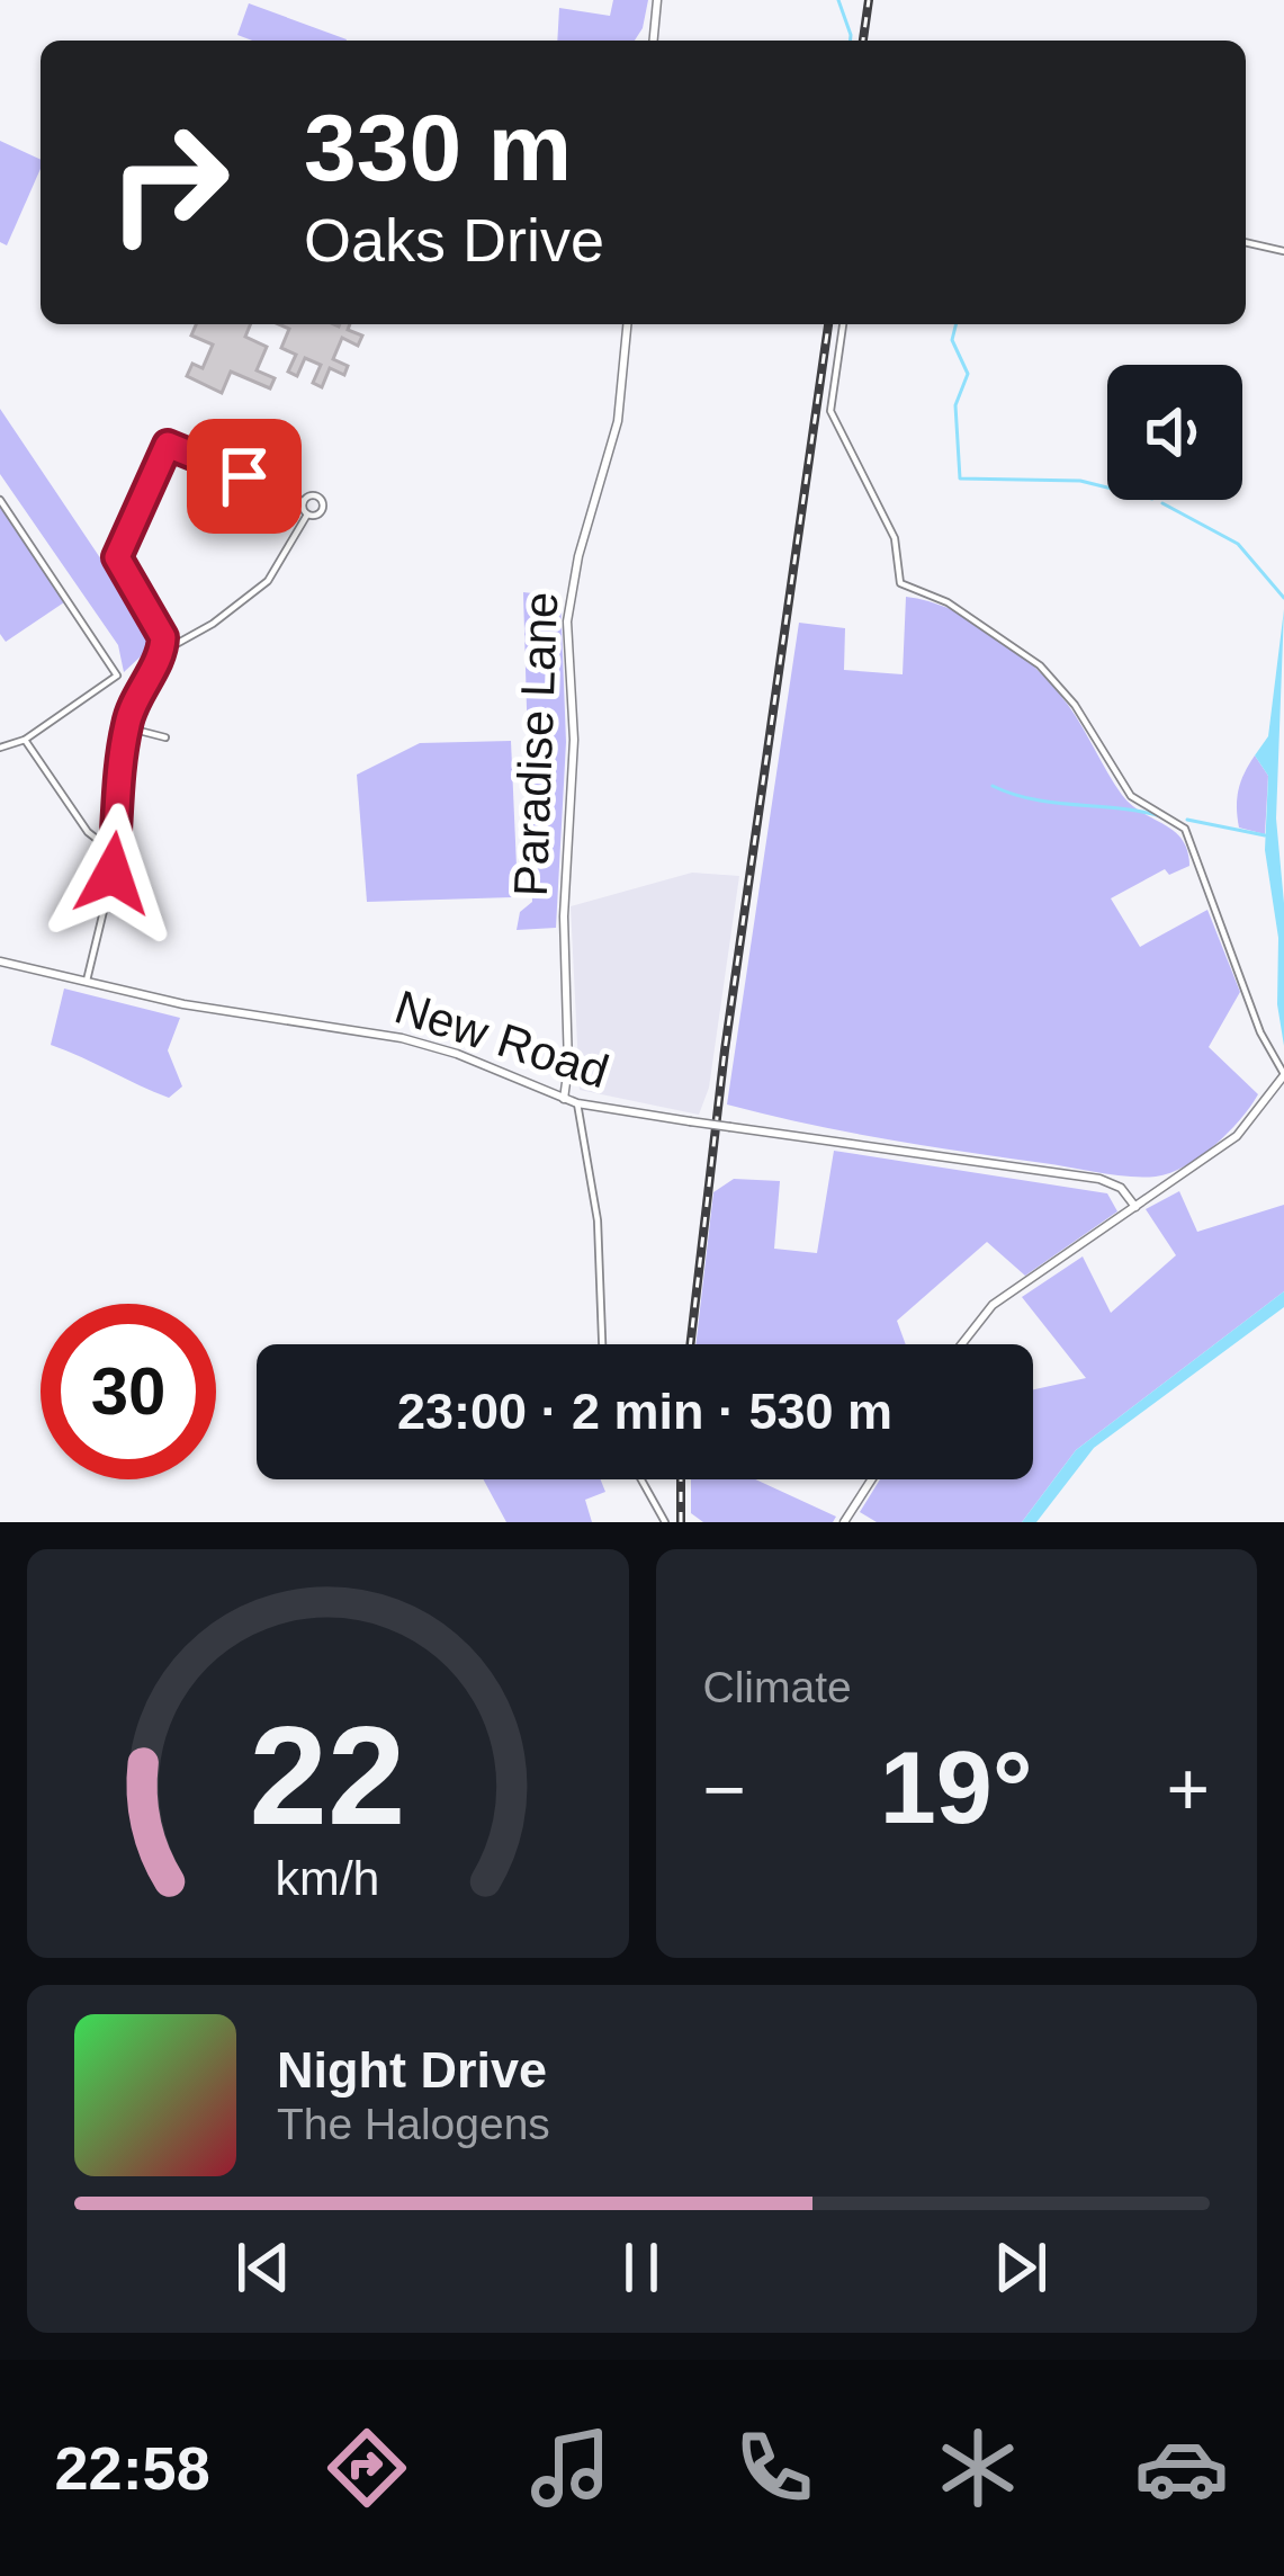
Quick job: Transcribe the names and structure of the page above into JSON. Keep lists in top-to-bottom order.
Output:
{
  "streets": {
    "street": ["Paradise Lane", "New Road"]
  },
  "crossings": [
    ["Paradise Lane", "New Road"]
  ],
  "page": {
    "turn": ["330 m", "Oaks Drive"],
    "limit": "30",
    "trip": "23:00 · 2 min · 530 m",
    "tile": "Climate",
    "heat": ["−", "19°", "+"],
    "song": ["Night Drive", "The Halogens"],
    "tabs": "22:58",
    "gauge": ["22", "km/h"]
  }
}
